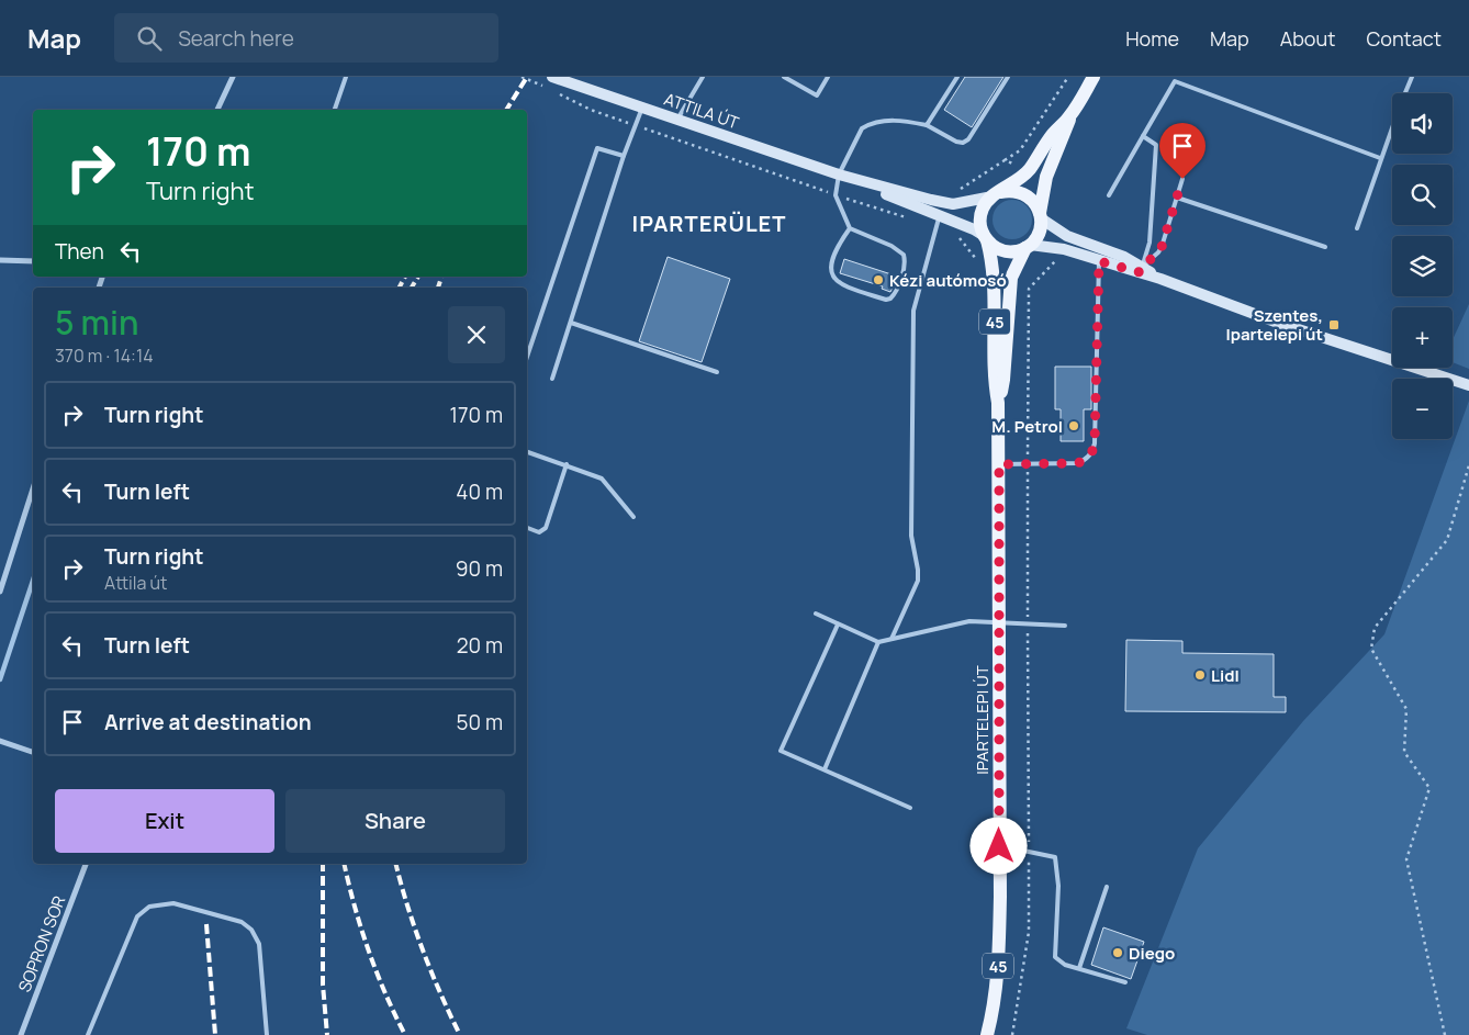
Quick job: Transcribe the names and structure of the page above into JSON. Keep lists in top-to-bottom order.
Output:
{
  "streets": {
    "main road": ["ATTILA ÚT", "45", "IPARTELEPI ÚT"],
    "street": ["SOPRON SOR"]
  },
  "crossings": [
    ["ATTILA ÚT", "45"],
    ["45", "IPARTELEPI ÚT"]
  ],
  "districts": ["IPARTERÜLET"],
  "places": {
    "other": [
      "Kézi autómosó",
      "M. Petrol",
      "Lidl",
      "Diego"
    ],
    "transit": ["Szentes, Ipartelepi út"]
  },
  "page": {
    "header": "Map",
    "search": "Search here",
    "nav": [
      "Home",
      "Map",
      "About",
      "Contact"
    ],
    "map_buttons": ["+", "−"],
    "turn": ["170 m", "Turn right"],
    "then": "Then",
    "heading": ["5 min", "370 m · 14:14"],
    "list": [
      {
        "name": "Turn right",
        "value": "170 m"
      },
      {
        "name": "Turn left",
        "value": "40 m"
      },
      {
        "name": "Turn right",
        "note": "Attila út",
        "value": "90 m"
      },
      {
        "name": "Turn left",
        "value": "20 m"
      },
      {
        "name": "Arrive at destination",
        "value": "50 m"
      }
    ],
    "buttons": ["Exit", "Share"]
  }
}
